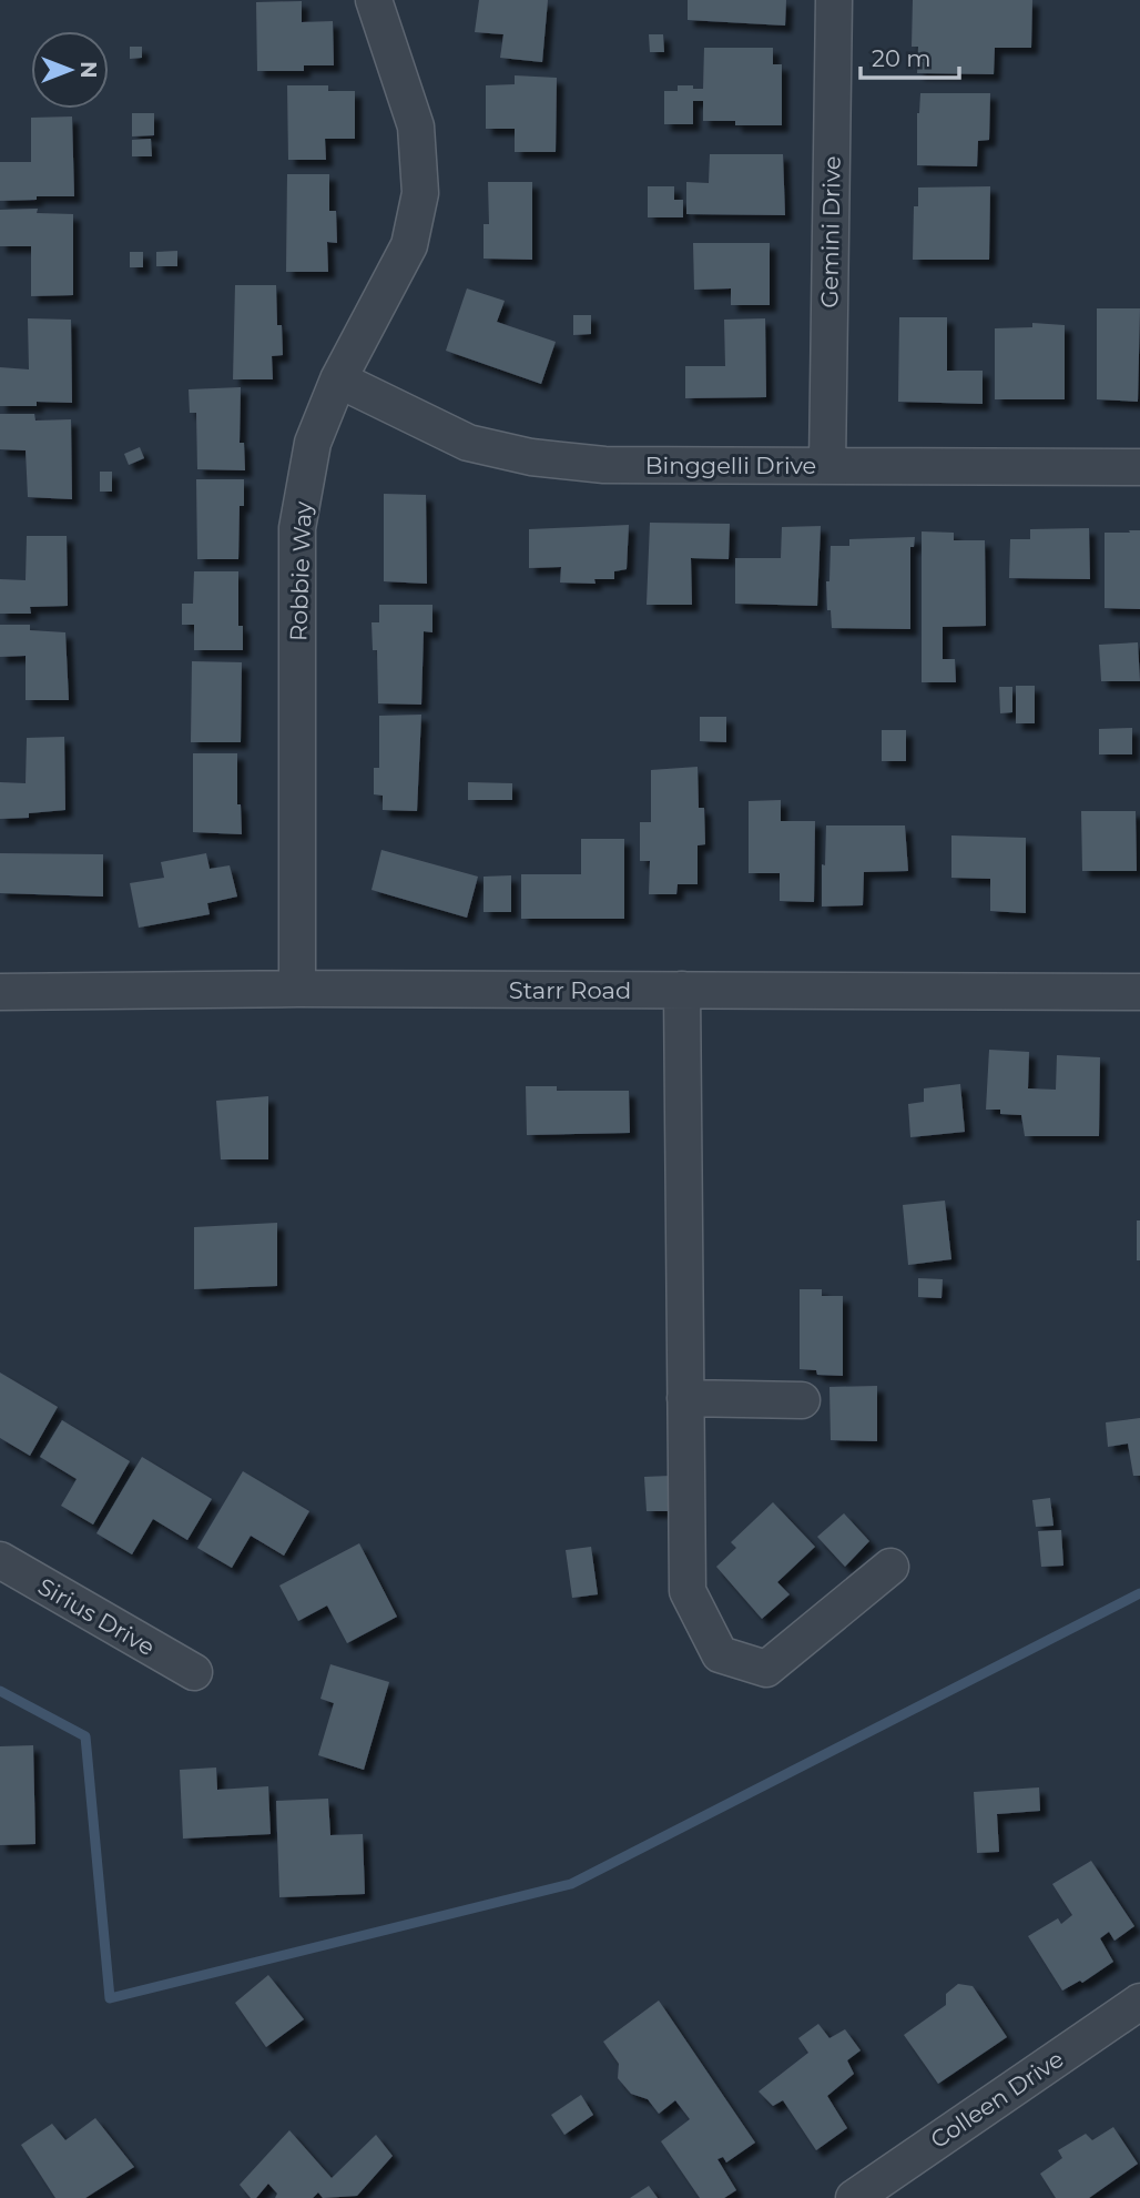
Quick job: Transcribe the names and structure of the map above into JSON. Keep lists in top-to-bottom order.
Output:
{
  "streets": {
    "street": [
      "Gemini Drive",
      "Binggelli Drive",
      "Robbie Way",
      "Starr Road",
      "Sirius Drive",
      "Colleen Drive"
    ]
  },
  "crossings": [
    ["Gemini Drive", "Binggelli Drive"],
    ["Binggelli Drive", "Robbie Way"],
    ["Robbie Way", "Starr Road"]
  ],
  "scale_bar": "20 m",
  "north": "right"
}
